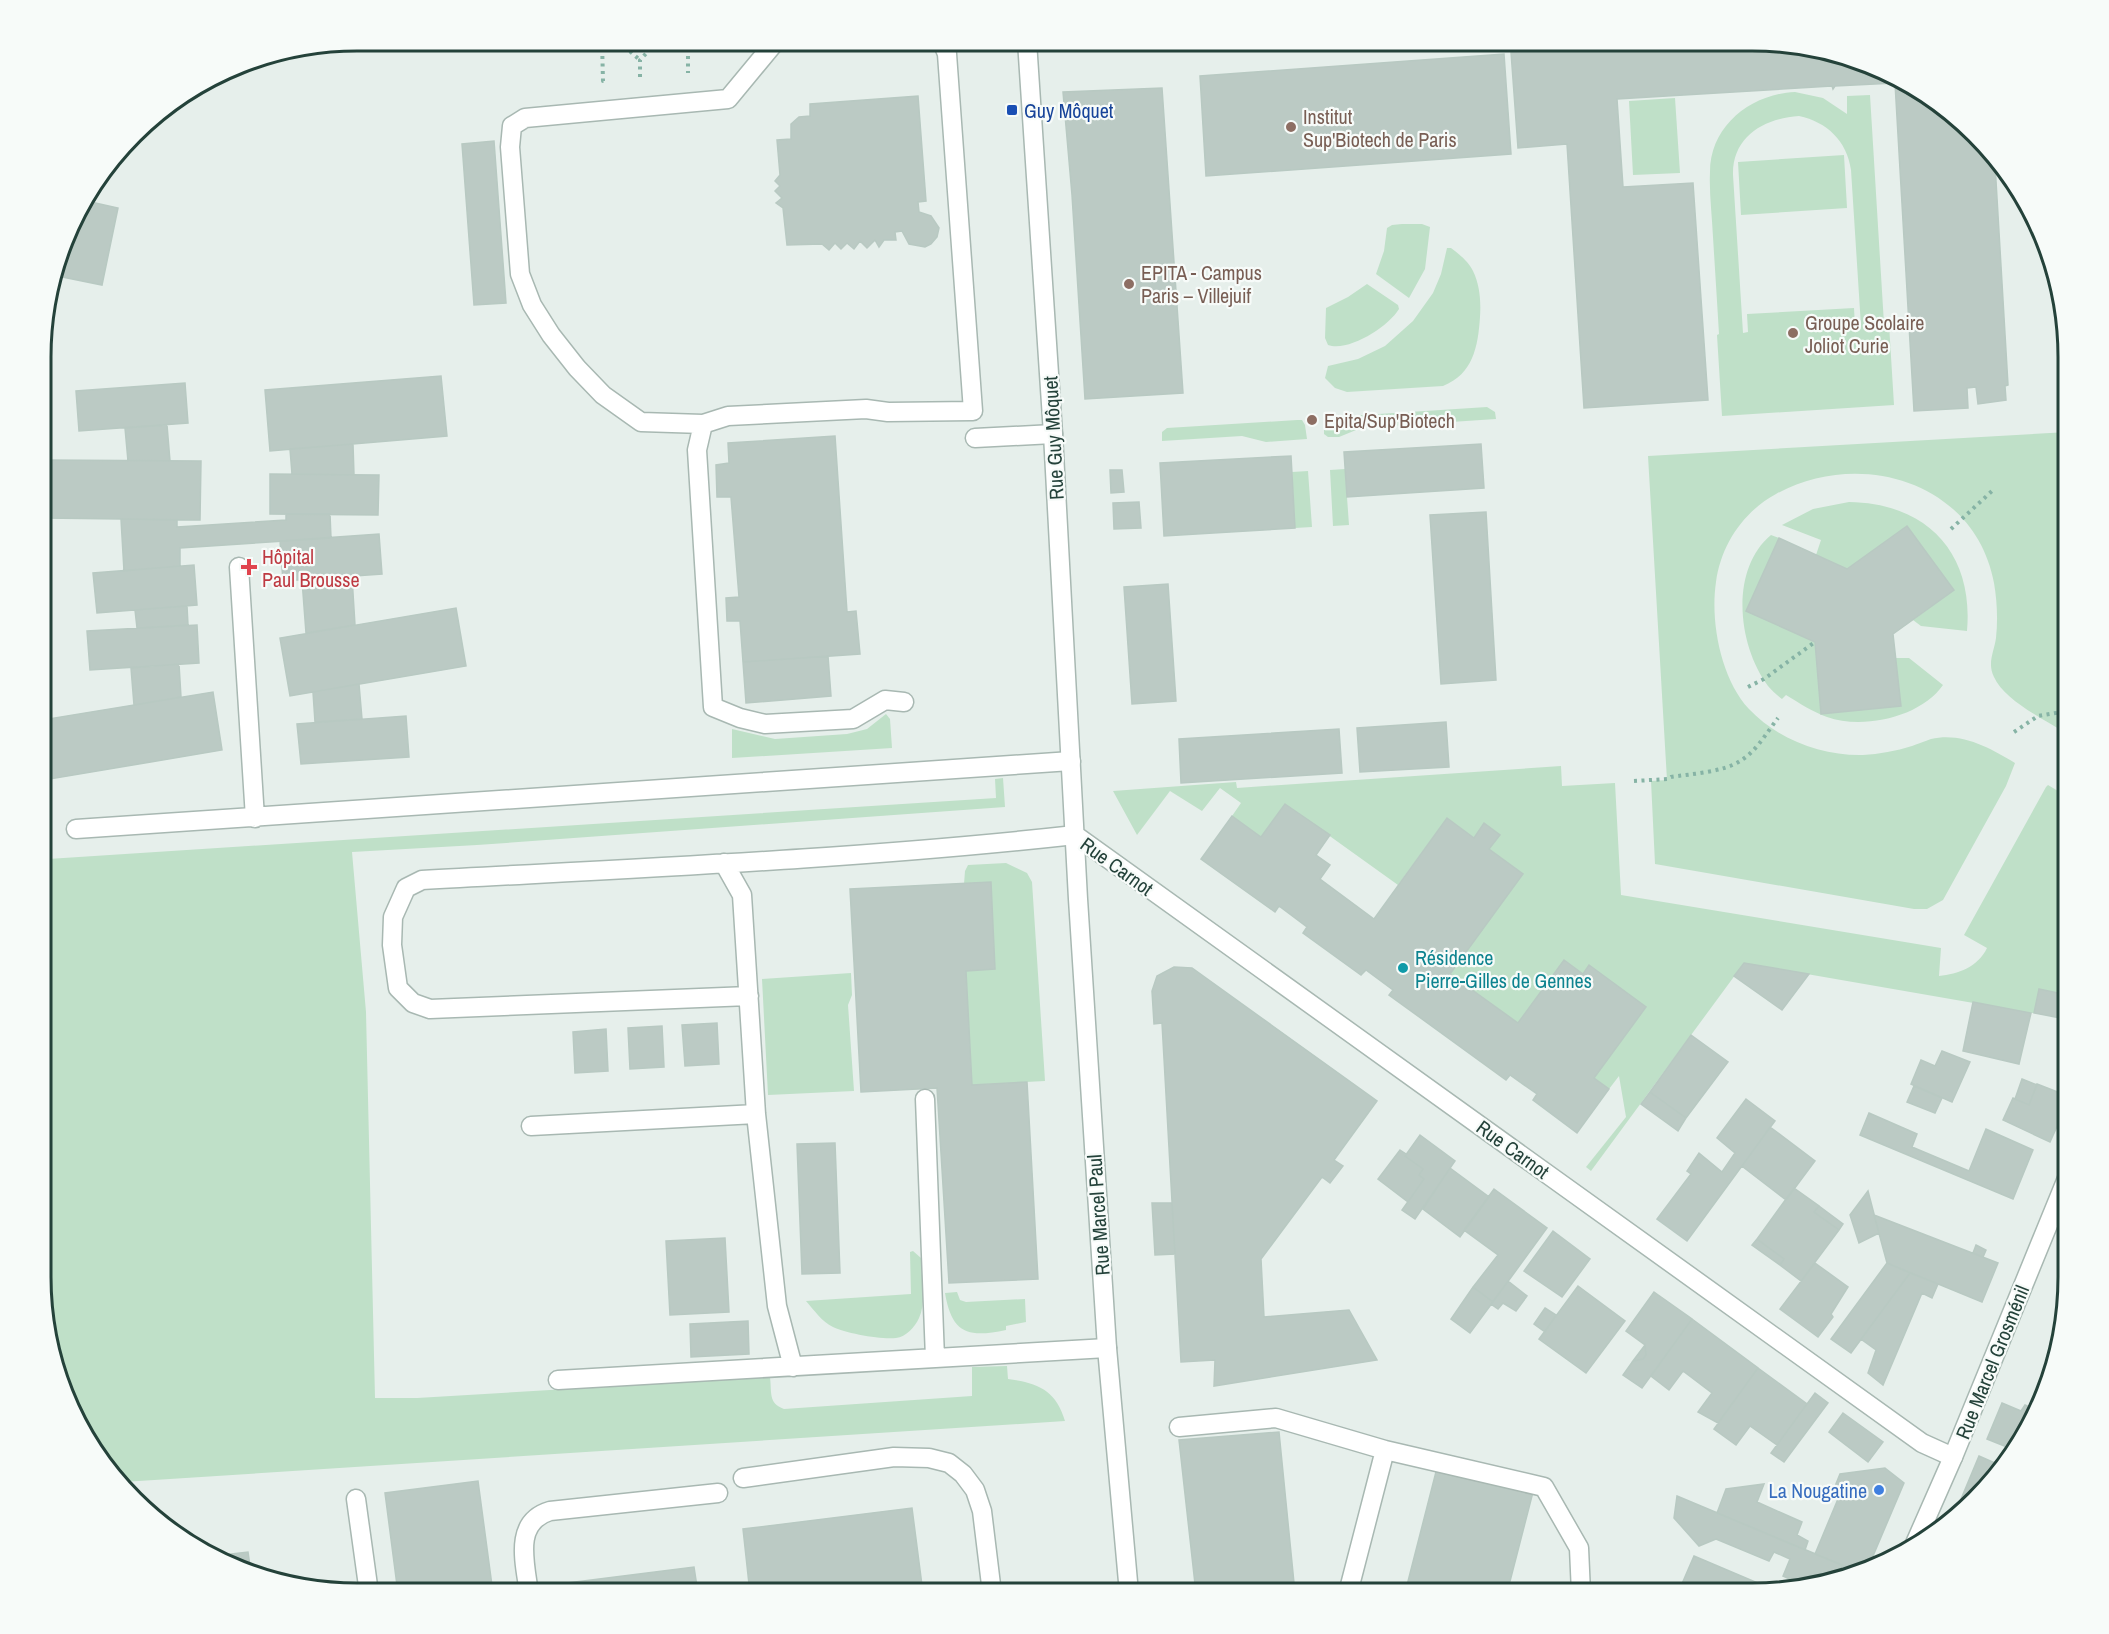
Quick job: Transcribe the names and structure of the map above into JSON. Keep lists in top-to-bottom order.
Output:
{
  "streets": {
    "street": [
      "Rue Guy Môquet",
      "Rue Carnot",
      "Rue Marcel Paul",
      "Rue Marcel Grosménil"
    ]
  },
  "crossings": [
    ["Rue Guy Môquet", "Rue Carnot"],
    ["Rue Guy Môquet", "Rue Marcel Paul"],
    ["Rue Carnot", "Rue Marcel Paul"],
    ["Rue Carnot", "Rue Marcel Grosménil"]
  ],
  "places": {
    "transit": ["Guy Môquet"],
    "other": [
      "Institut Sup'Biotech de Paris",
      "EPITA - Campus Paris – Villejuif",
      "Groupe Scolaire Joliot Curie",
      "Epita/Sup'Biotech",
      "Résidence Pierre-Gilles de Gennes",
      "La Nougatine"
    ],
    "health": ["Hôpital Paul Brousse"]
  }
}
